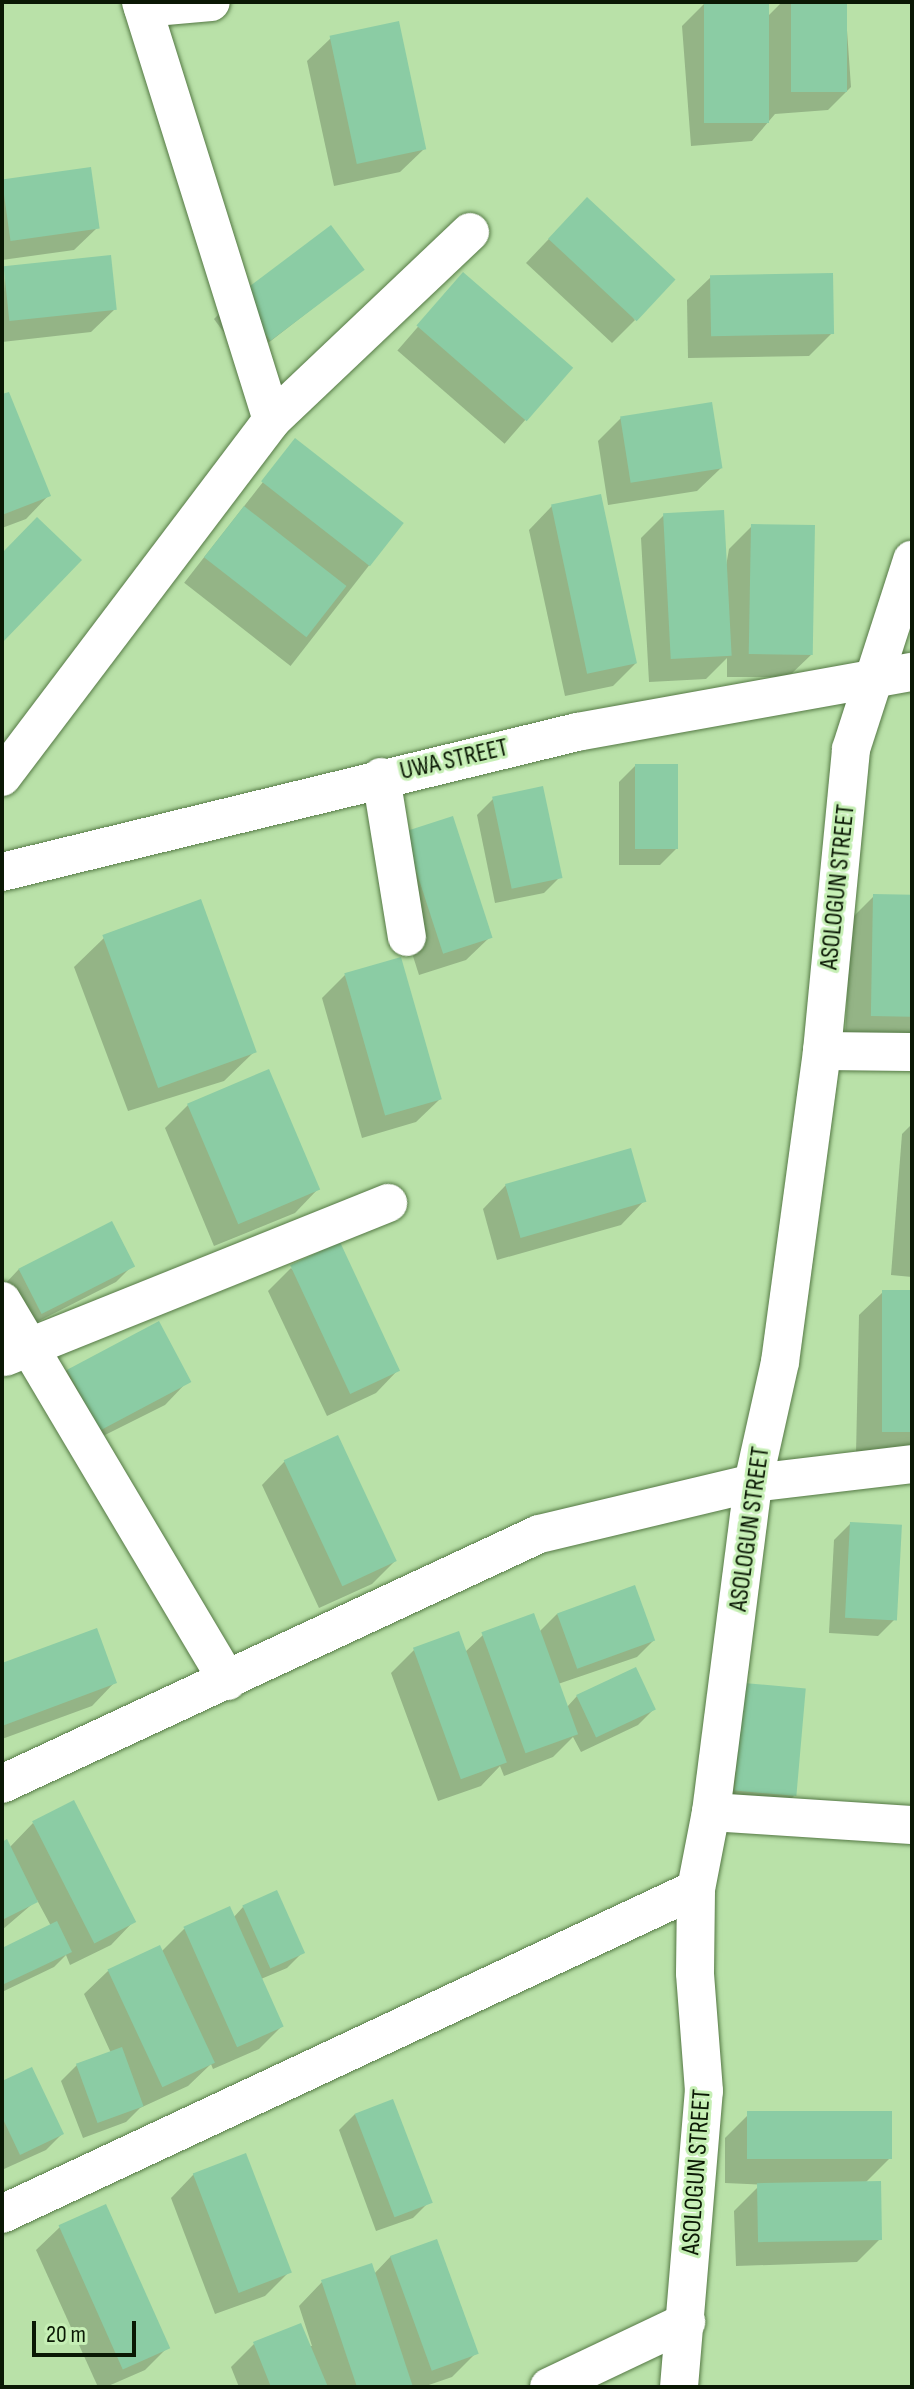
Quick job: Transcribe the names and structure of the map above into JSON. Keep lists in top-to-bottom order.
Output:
{
  "streets": {
    "street": ["UWA STREET", "ASOLOGUN STREET"]
  },
  "crossings": [
    ["UWA STREET", "ASOLOGUN STREET"]
  ],
  "scale_bar": "20 m"
}
